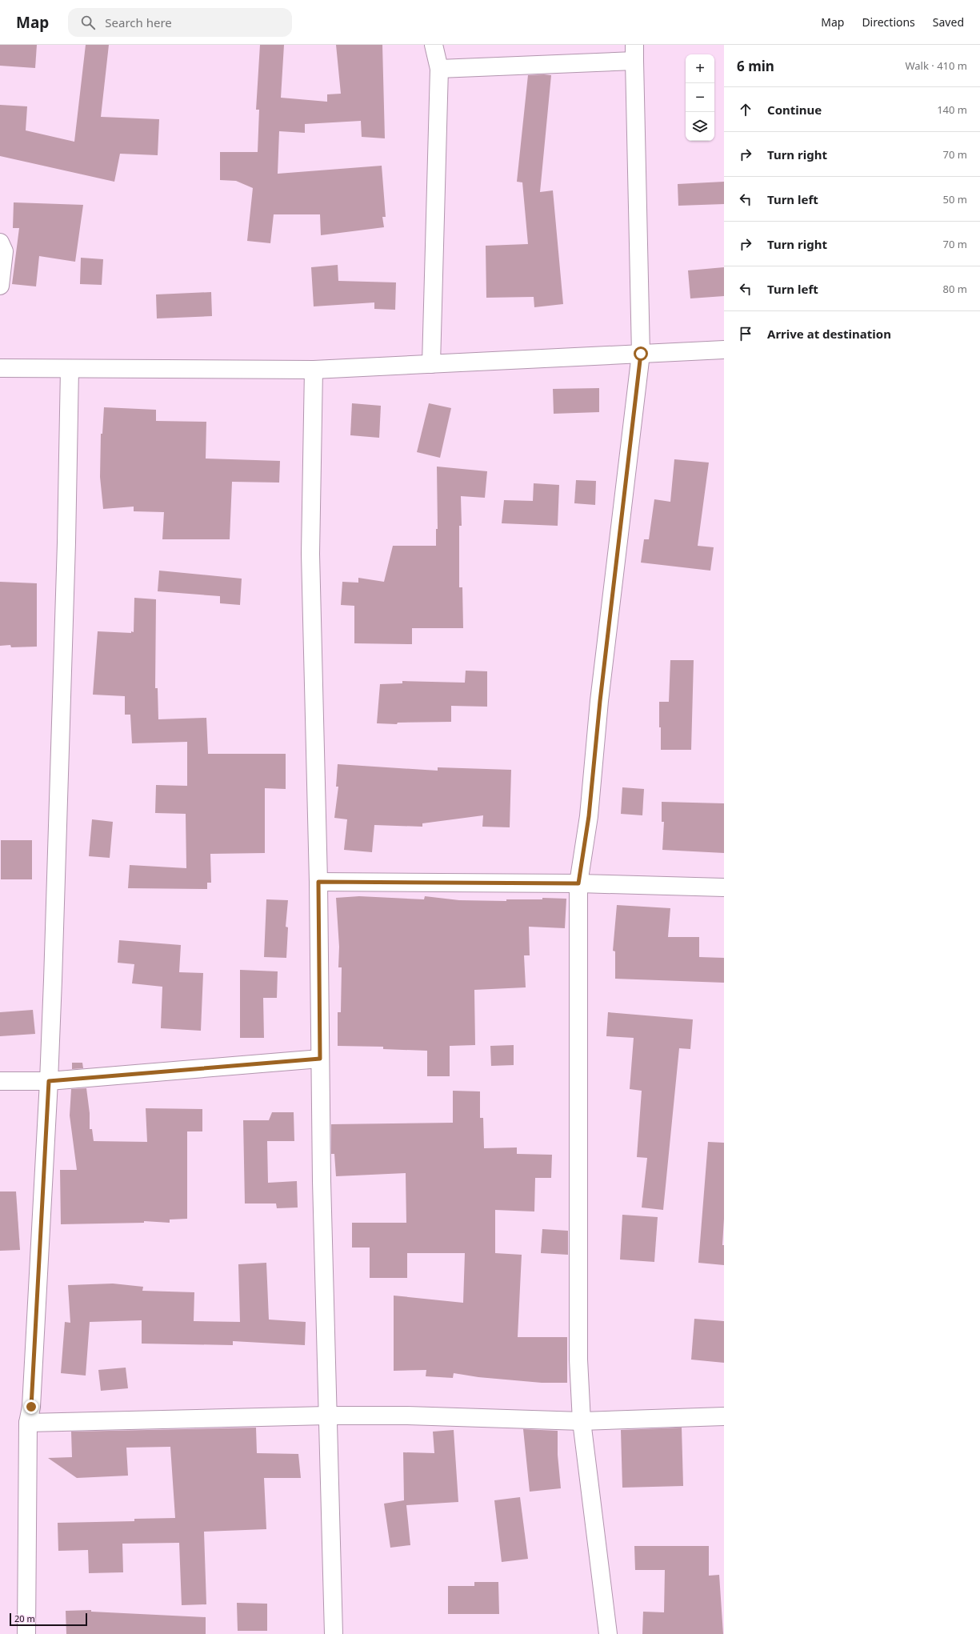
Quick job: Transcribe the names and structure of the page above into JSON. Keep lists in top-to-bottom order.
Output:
{
  "scale_bar": "20 m",
  "page": {
    "header": "Map",
    "search": "Search here",
    "nav": ["Map", "Directions", "Saved"],
    "heading": ["6 min", "Walk · 410 m"],
    "map_buttons": ["+", "−"],
    "list": [
      ["Continue", "140 m"],
      ["Turn right", "70 m"],
      ["Turn left", "50 m"],
      ["Turn right", "70 m"],
      ["Turn left", "80 m"],
      "Arrive at destination"
    ],
    "scale": "20 m"
  }
}
